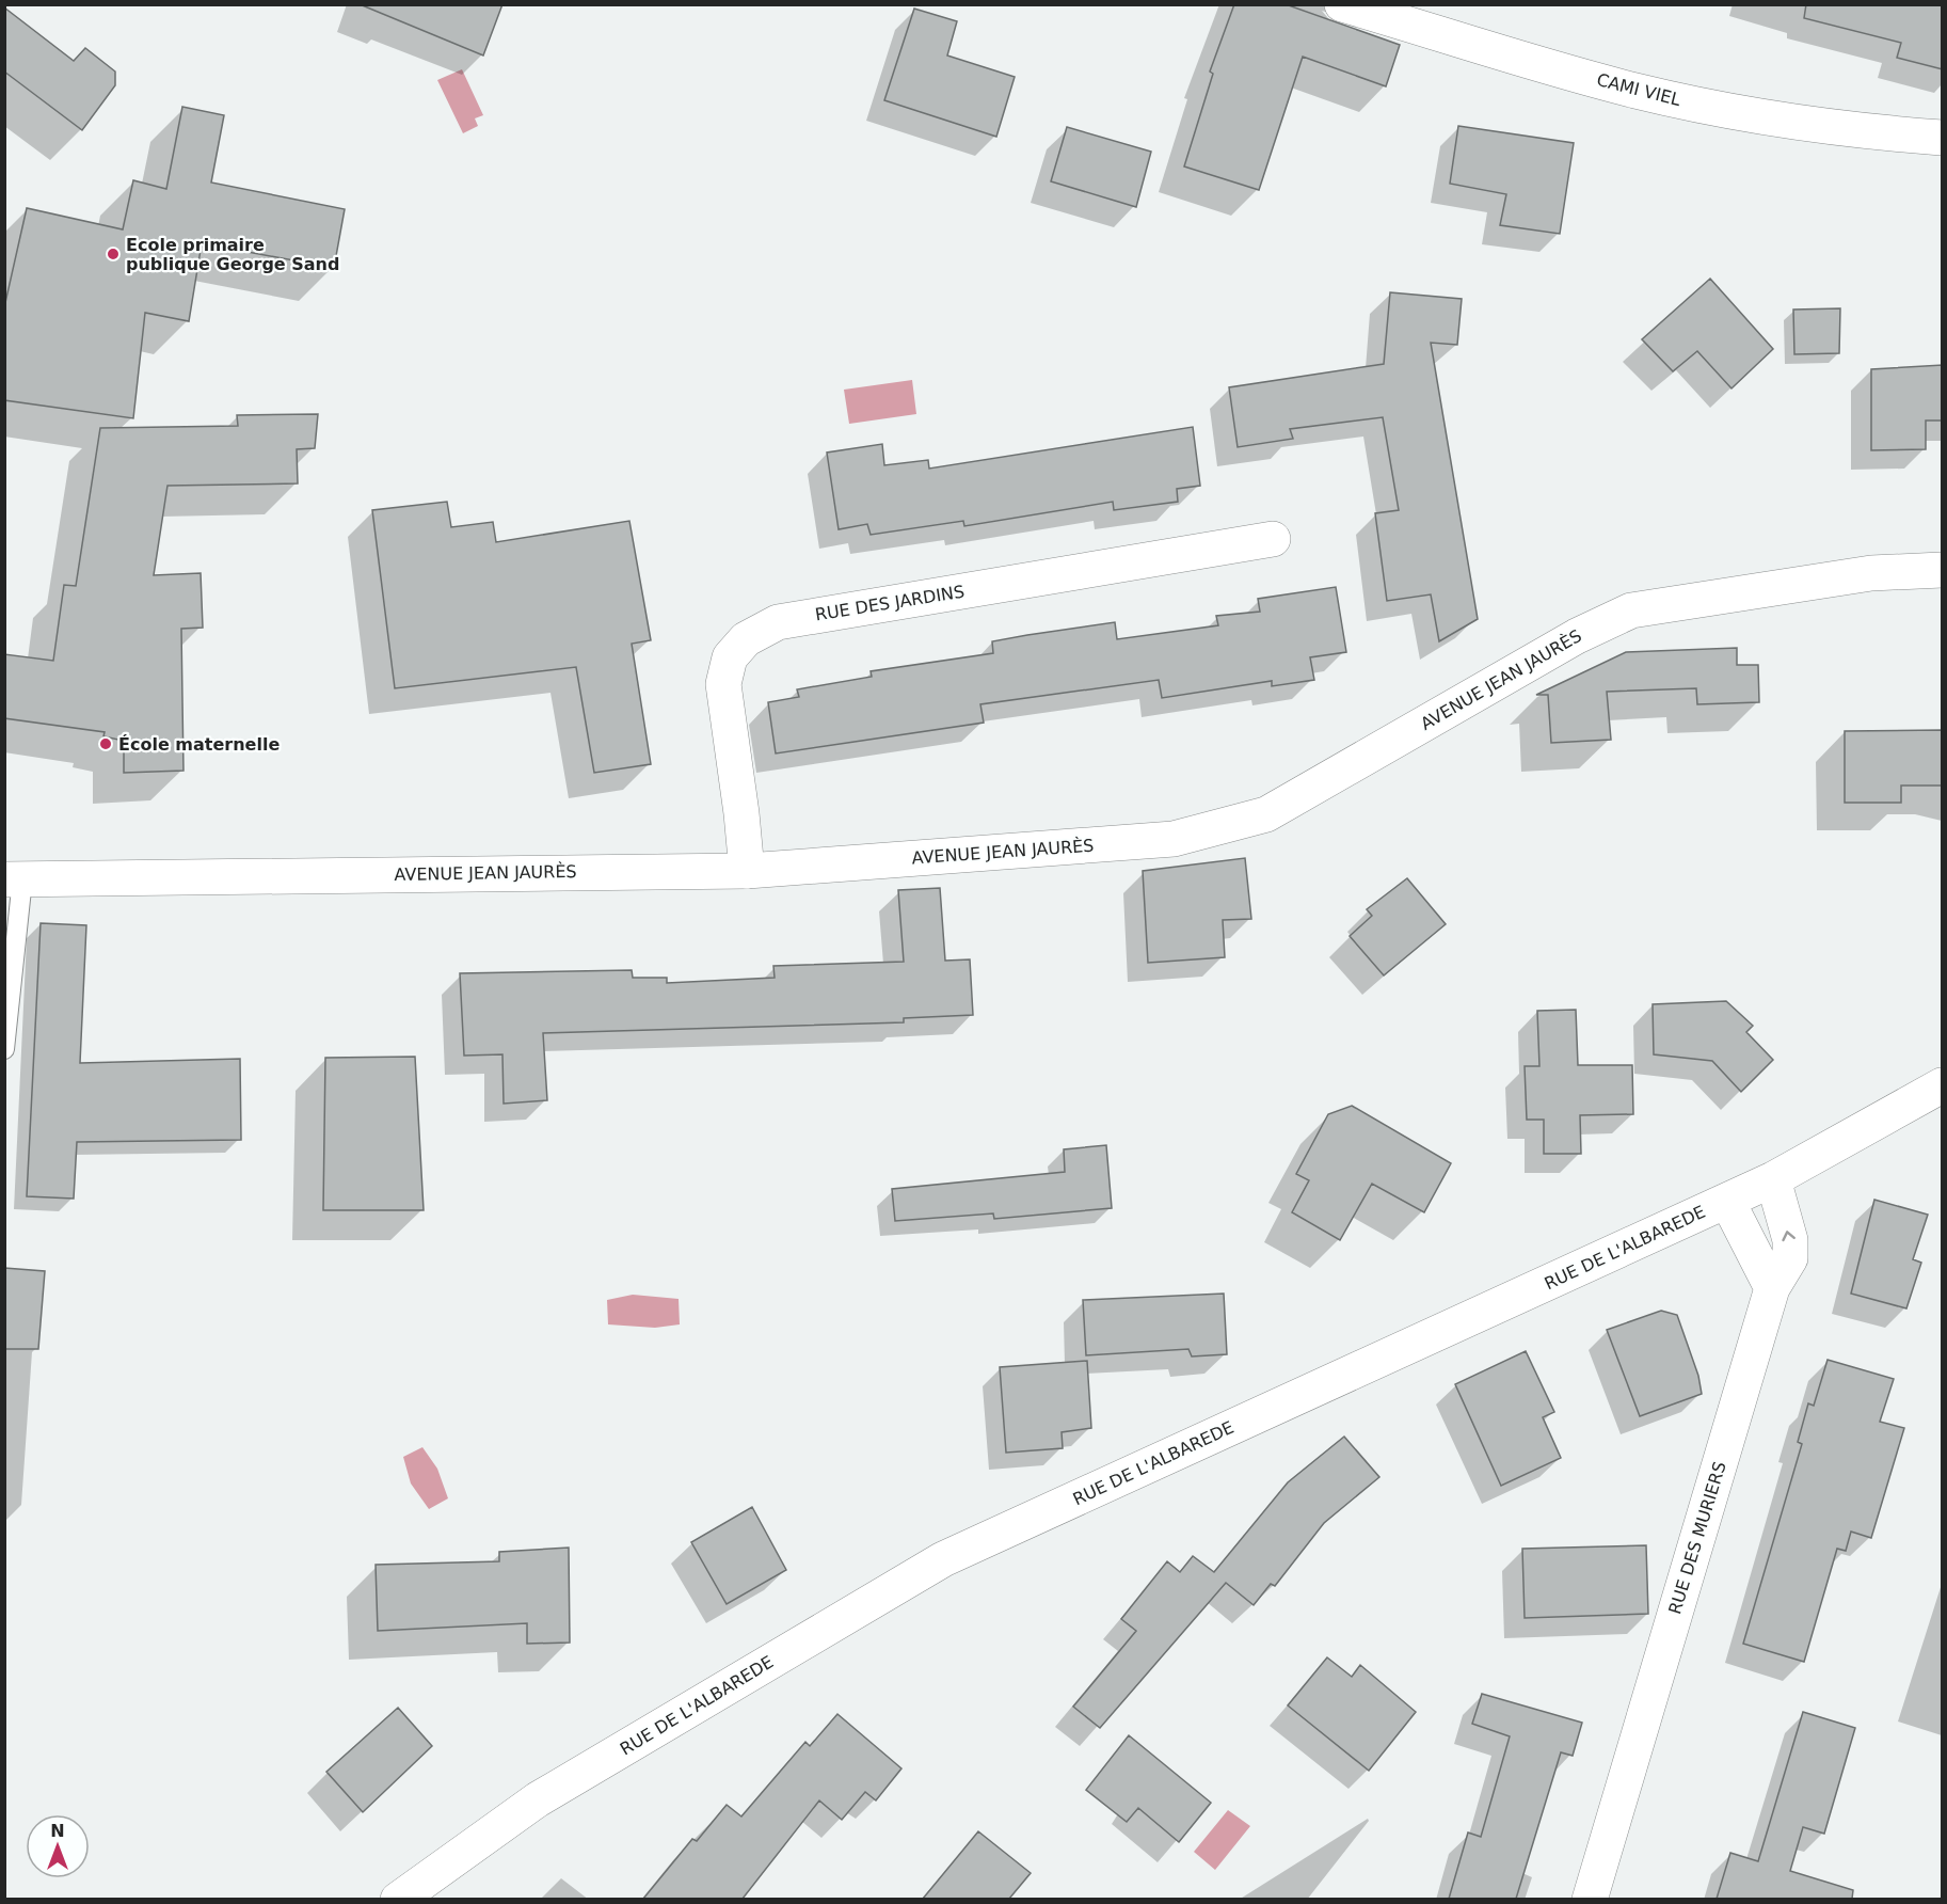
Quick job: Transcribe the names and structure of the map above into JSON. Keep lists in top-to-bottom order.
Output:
{
  "streets": {
    "street": [
      "CAMI VIEL",
      "RUE DES JARDINS",
      "AVENUE JEAN JAURÈS",
      "RUE DE L'ALBAREDE",
      "RUE DES MURIERS"
    ]
  },
  "crossings": [
    ["RUE DES JARDINS", "AVENUE JEAN JAURÈS"],
    ["RUE DE L'ALBAREDE", "RUE DES MURIERS"]
  ],
  "places": ["Ecole primaire publique George Sand", "École maternelle"],
  "north": "top"
}
